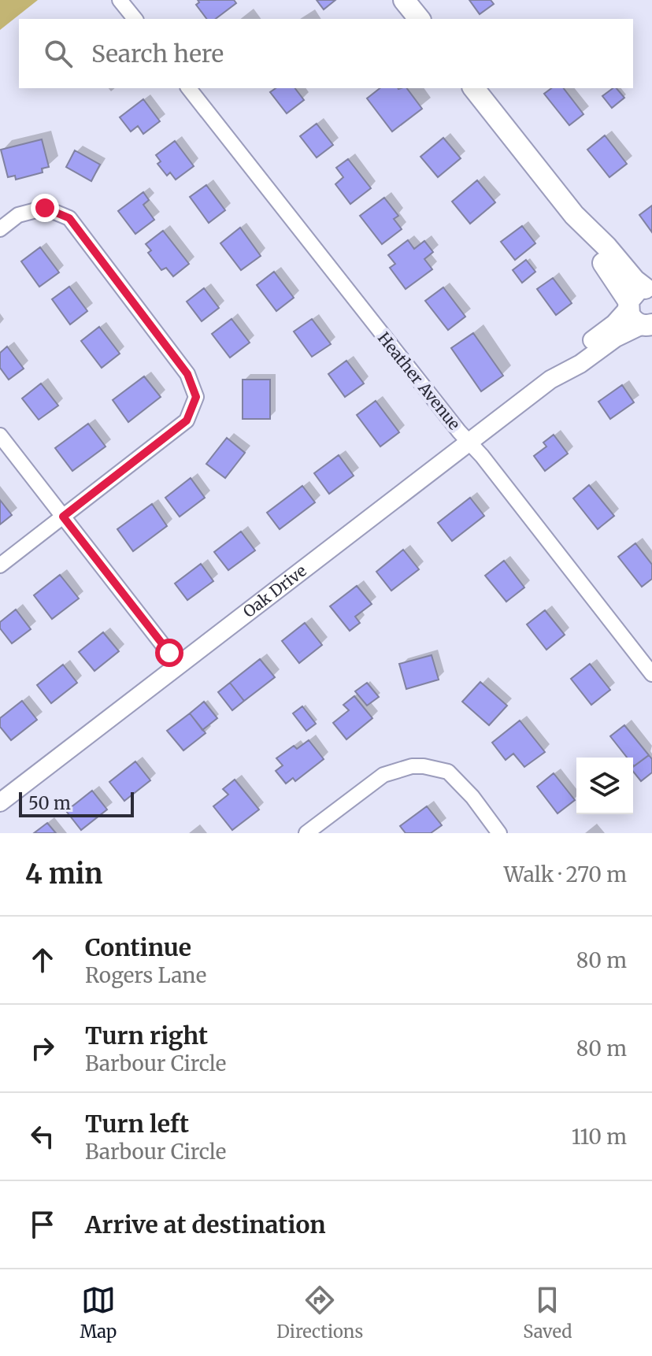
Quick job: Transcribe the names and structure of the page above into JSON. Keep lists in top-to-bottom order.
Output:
{
  "streets": {
    "street": ["Heather Avenue", "Oak Drive"]
  },
  "crossings": [
    ["Heather Avenue", "Oak Drive"]
  ],
  "scale_bar": "50 m",
  "page": {
    "search": "Search here",
    "scale": "50 m",
    "heading": ["4 min", "Walk · 270 m"],
    "list": [
      ["Continue", "Rogers Lane", "80 m"],
      ["Turn right", "Barbour Circle", "80 m"],
      ["Turn left", "Barbour Circle", "110 m"],
      "Arrive at destination"
    ],
    "nav": ["Map", "Directions", "Saved"]
  }
}
